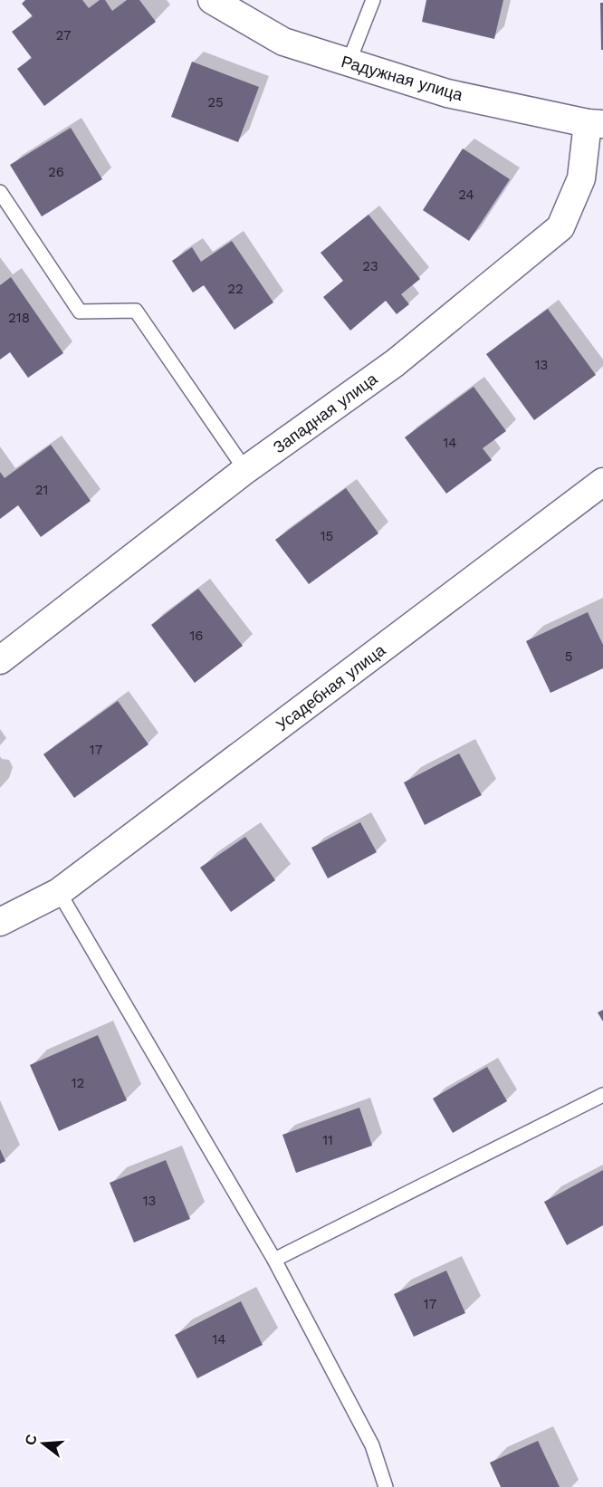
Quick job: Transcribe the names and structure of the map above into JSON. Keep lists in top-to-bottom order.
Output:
{
  "streets": {
    "street": ["Радужная улица", "Западная улица", "Усадебная улица"]
  },
  "crossings": [
    ["Радужная улица", "Западная улица"]
  ],
  "house_numbers": [
    "27",
    "25",
    "26",
    "24",
    "23",
    "22",
    "218",
    "13",
    "14",
    "21",
    "15",
    "16",
    "5",
    "17",
    "12",
    "11",
    "13",
    "17",
    "14"
  ],
  "north": "left"
}
